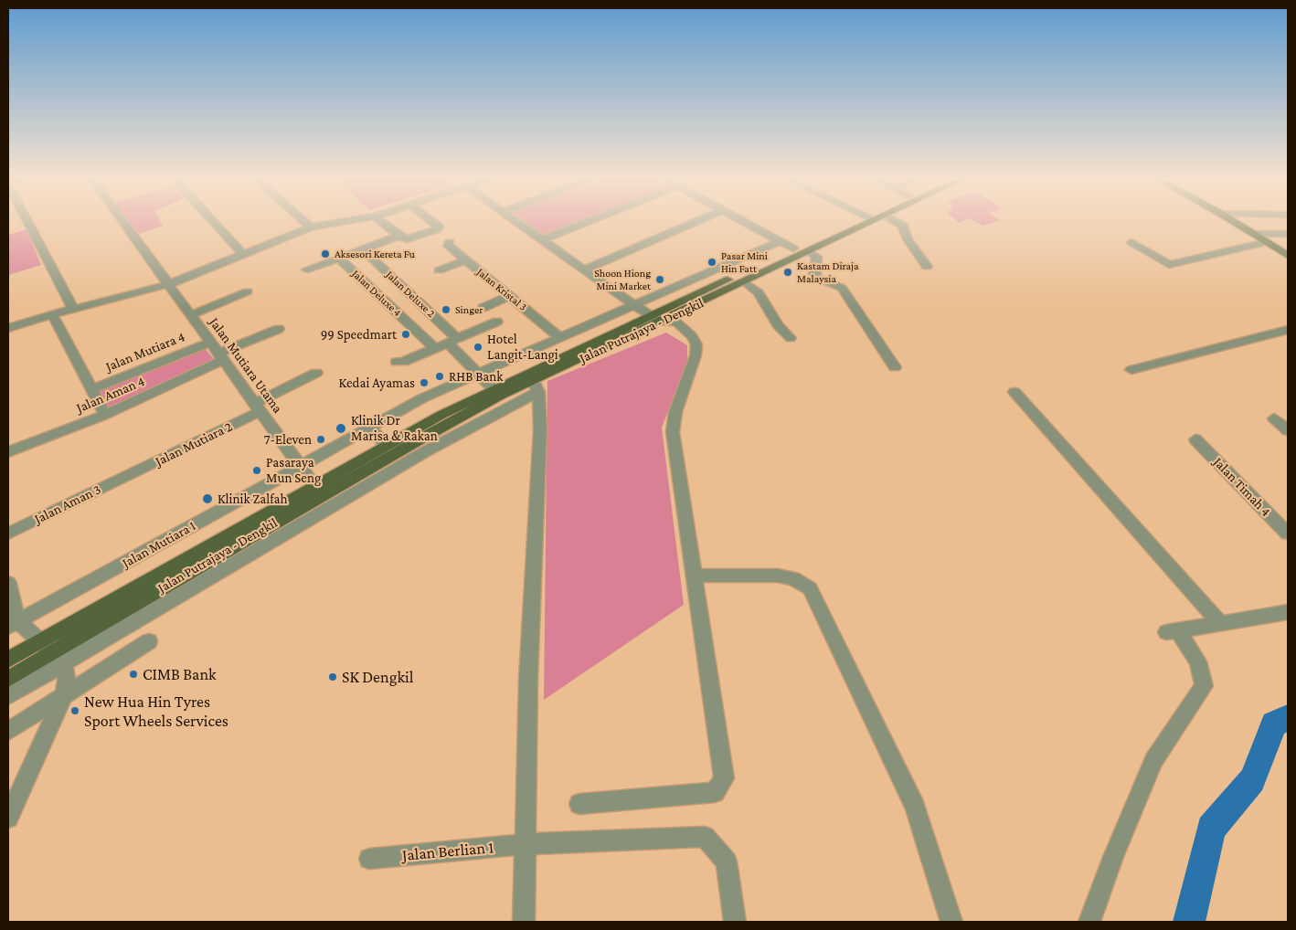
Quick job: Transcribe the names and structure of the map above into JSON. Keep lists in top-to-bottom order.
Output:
{
  "streets": {
    "main road": ["Jalan Putrajaya - Dengkil"],
    "street": [
      "Jalan Kristal 3",
      "Jalan Deluxe 4",
      "Jalan Deluxe 2",
      "Jalan Mutiara 4",
      "Jalan Mutiara Utama",
      "Jalan Aman 4",
      "Jalan Mutiara 2",
      "Jalan Timah 4",
      "Jalan Aman 3",
      "Jalan Mutiara 1",
      "Jalan Berlian 1"
    ]
  },
  "crossings": [
    ["Jalan Kristal 3", "Jalan Mutiara 1"],
    ["Jalan Deluxe 4", "Jalan Deluxe 2"],
    ["Jalan Deluxe 2", "Jalan Putrajaya - Dengkil"],
    ["Jalan Deluxe 2", "Jalan Mutiara 1"],
    ["Jalan Putrajaya - Dengkil", "Jalan Mutiara Utama"],
    ["Jalan Mutiara 4", "Jalan Mutiara Utama"],
    ["Jalan Mutiara Utama", "Jalan Aman 4"],
    ["Jalan Mutiara Utama", "Jalan Mutiara 2"],
    ["Jalan Mutiara Utama", "Jalan Mutiara 1"],
    ["Jalan Mutiara 2", "Jalan Aman 3"]
  ],
  "places": [
    "Aksesori Kereta Fu",
    "Pasar Mini Hin Fatt",
    "Kastam Diraja Malaysia",
    "Shoon Hiong Mini Market",
    "Singer",
    "99 Speedmart",
    "Hotel Langit-Langi",
    "RHB Bank",
    "Kedai Ayamas",
    "Klinik Dr Marisa & Rakan",
    "7-Eleven",
    "Pasaraya Mun Seng",
    "Klinik Zalfah",
    "CIMB Bank",
    "SK Dengkil",
    "New Hua Hin Tyres Sport Wheels Services"
  ]
}
